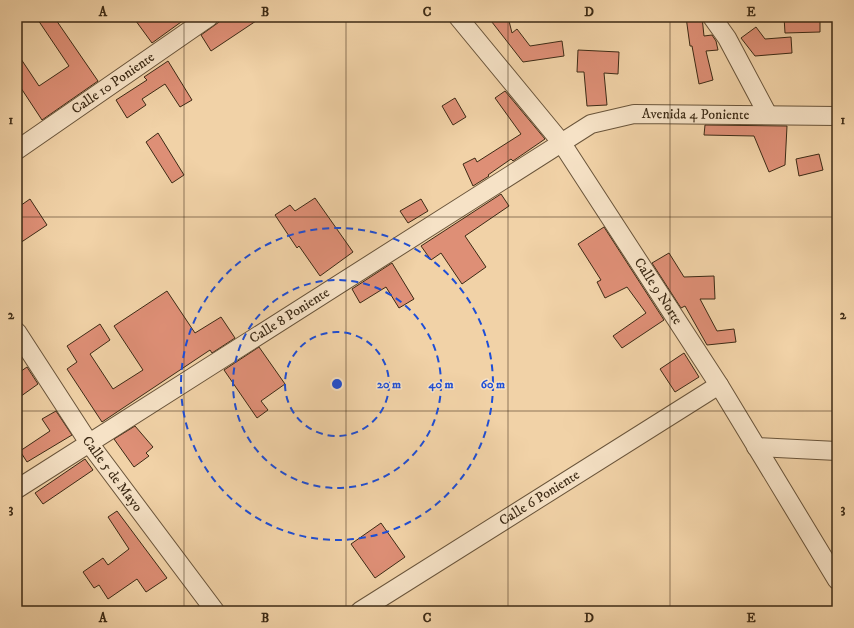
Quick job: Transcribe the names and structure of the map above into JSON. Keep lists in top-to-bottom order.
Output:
{
  "streets": {
    "street": [
      "Calle 10 Poniente",
      "Avenida 4 Poniente",
      "Calle 9 Norte",
      "Calle 8 Poniente",
      "Calle 5 de Mayo",
      "Calle 6 Poniente"
    ]
  },
  "crossings": [
    ["Avenida 4 Poniente", "Calle 9 Norte"],
    ["Avenida 4 Poniente", "Calle 8 Poniente"],
    ["Calle 9 Norte", "Calle 8 Poniente"],
    ["Calle 9 Norte", "Calle 6 Poniente"],
    ["Calle 8 Poniente", "Calle 5 de Mayo"]
  ],
  "grid": {
    "columns": [
      "A",
      "B",
      "C",
      "D",
      "E"
    ],
    "rows": ["1", "2", "3"]
  },
  "rings": ["20 m", "40 m", "60 m"]
}
